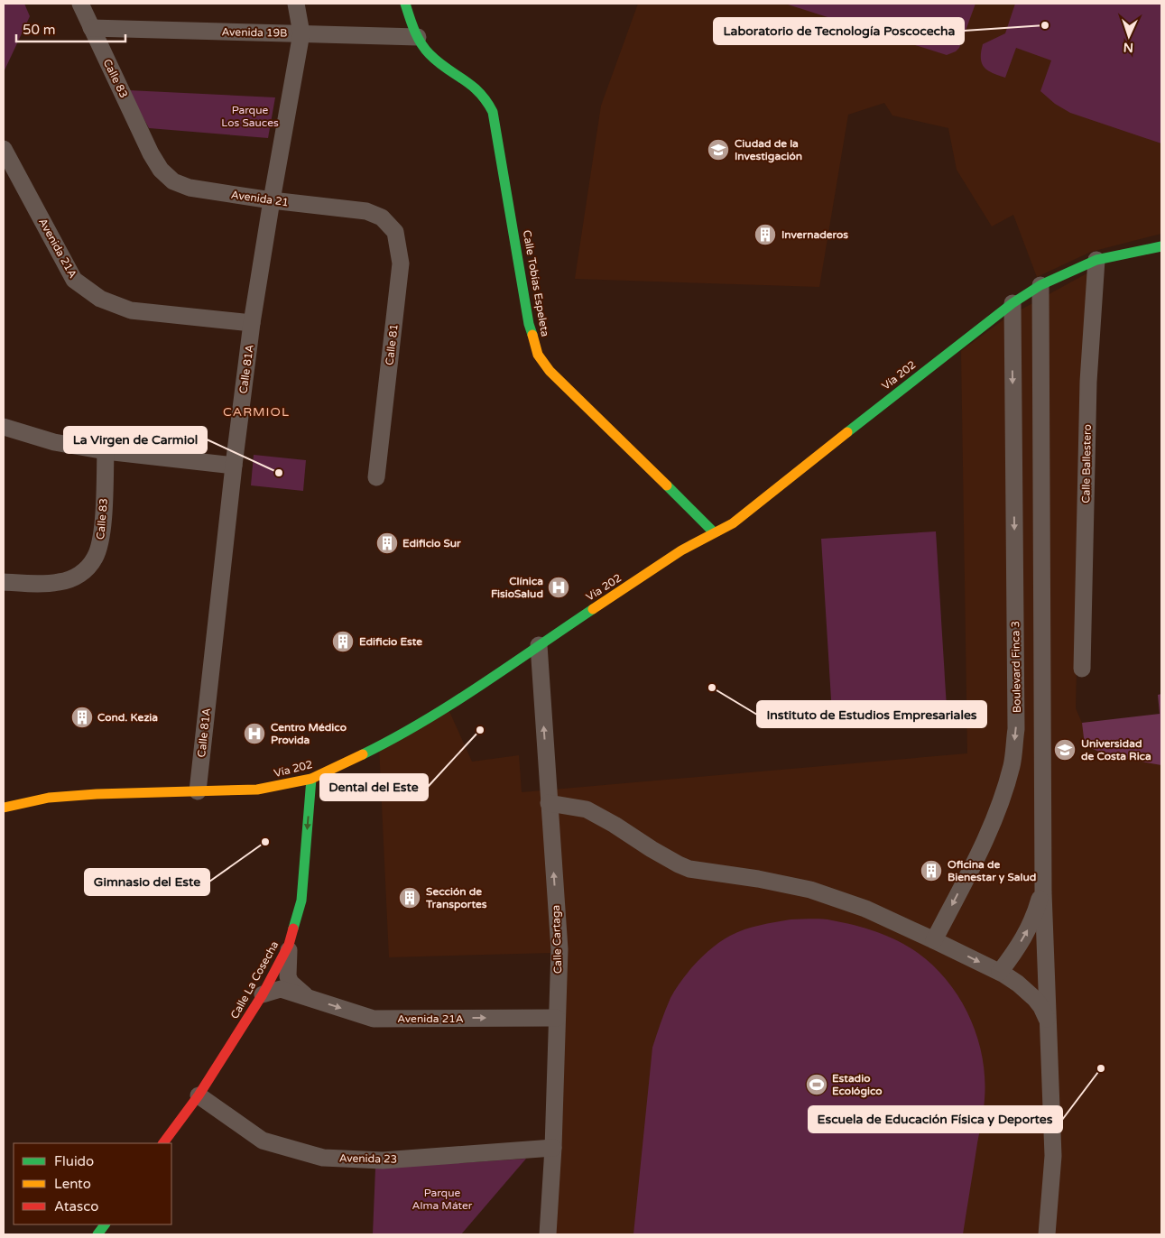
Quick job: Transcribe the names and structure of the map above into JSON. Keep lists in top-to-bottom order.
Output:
{
  "streets": {
    "main road": ["Calle Tobías Espeleta", "Vía 202", "Calle La Cosecha"],
    "street": [
      "Avenida 19B",
      "Calle 83",
      "Avenida 21",
      "Avenida 21A",
      "Calle 81",
      "Calle 81A",
      "Calle Ballestero",
      "Boulevard Finca 3",
      "Calle Cartaga",
      "Avenida 23"
    ]
  },
  "crossings": [
    ["Avenida 19B", "Calle 83"],
    ["Avenida 19B", "Calle Tobías Espeleta"],
    ["Avenida 19B", "Calle 81A"],
    ["Calle 83", "Avenida 21"],
    ["Avenida 21", "Calle 81"],
    ["Avenida 21", "Calle 81A"],
    ["Avenida 21A", "Calle 81A"],
    ["Avenida 21A", "Calle Cartaga"],
    ["Avenida 21A", "Calle La Cosecha"],
    ["Calle Tobías Espeleta", "Vía 202"],
    ["Calle 81A", "Vía 202"],
    ["Vía 202", "Calle Ballestero"],
    ["Vía 202", "Boulevard Finca 3"],
    ["Vía 202", "Calle Cartaga"],
    ["Vía 202", "Calle La Cosecha"],
    ["Calle Cartaga", "Avenida 23"],
    ["Calle La Cosecha", "Avenida 23"]
  ],
  "one_way": ["Avenida 21A", "Calle Cartaga", "Calle La Cosecha"],
  "districts": ["CARMIOL"],
  "parks": ["Parque Los Sauces", "Parque Alma Máter"],
  "places": {
    "other": [
      "Laboratorio de Tecnología Poscocecha",
      "La Virgen de Carmiol",
      "Instituto de Estudios Empresariales",
      "Dental del Este",
      "Gimnasio del Este",
      "Escuela de Educación Física y Deportes"
    ],
    "school or university": ["Ciudad de la Investigación", "Universidad de Costa Rica"],
    "building": [
      "Invernaderos",
      "Edificio Sur",
      "Edificio Este",
      "Cond. Kezia",
      "Oficina de Bienestar y Salud",
      "Sección de Transportes"
    ],
    "hospital": ["Clínica FisioSalud", "Centro Médico Provida"],
    "sports": ["Estadio Ecológico"]
  },
  "legend": ["Fluido", "Lento", "Atasco"],
  "scale_bar": "50 m",
  "north": "bottom"
}
